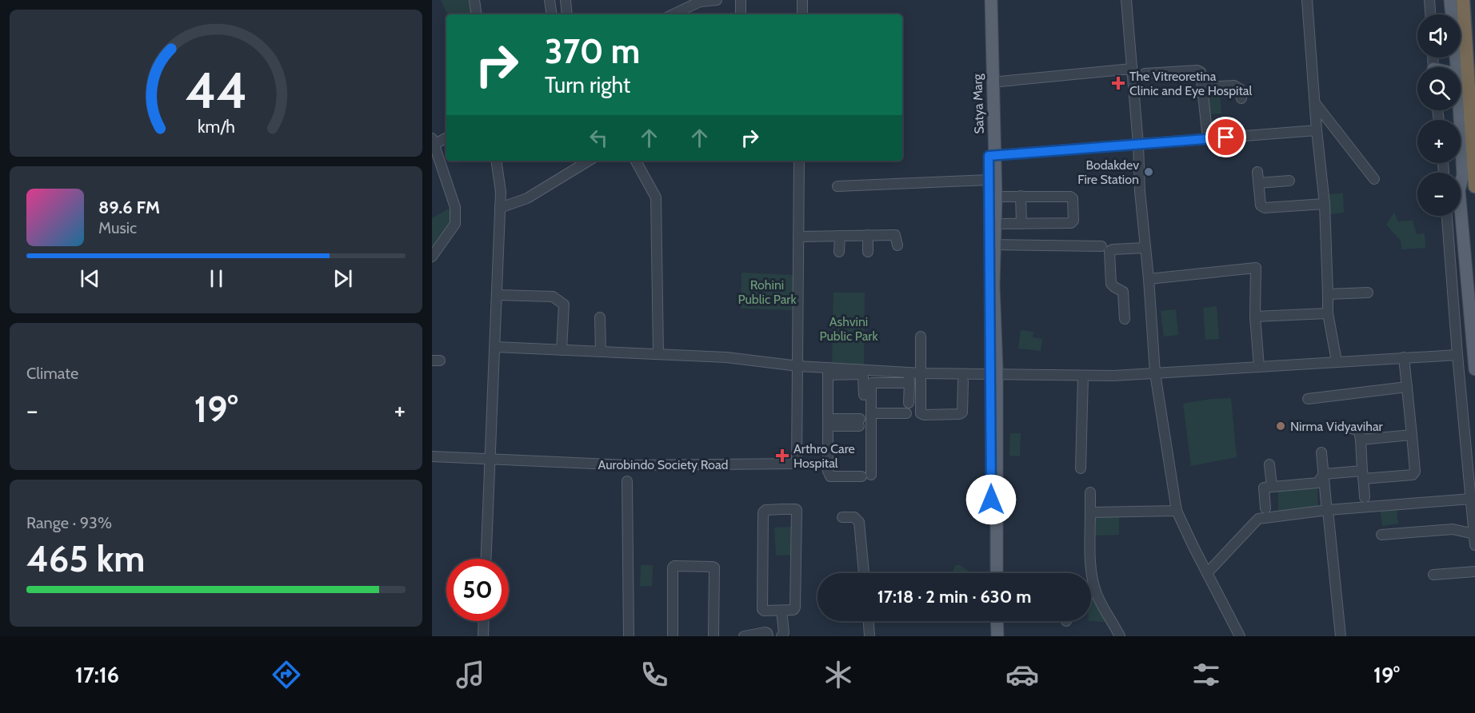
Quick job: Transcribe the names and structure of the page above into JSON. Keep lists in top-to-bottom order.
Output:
{
  "streets": {
    "main road": ["Satya Marg"],
    "street": ["Aurobindo Society Road"]
  },
  "parks": ["Rohini Public Park", "Ashvini Public Park"],
  "places": {
    "health": ["The Vitreoretina Clinic and Eye Hospital", "Arthro Care Hospital"],
    "other": ["Bodakdev Fire Station", "Nirma Vidyavihar"]
  },
  "page": {
    "map_buttons": ["+", "−"],
    "turn": ["370 m", "Turn right"],
    "song": ["89.6 FM", "Music"],
    "tile": [
      "Climate",
      ["Range · 93%", "465 km"]
    ],
    "heat": ["−", "19°", "+"],
    "limit": "50",
    "trip": "17:18 · 2 min · 630 m",
    "tabs": ["17:16", "19°"],
    "gauge": ["44", "km/h"]
  }
}
